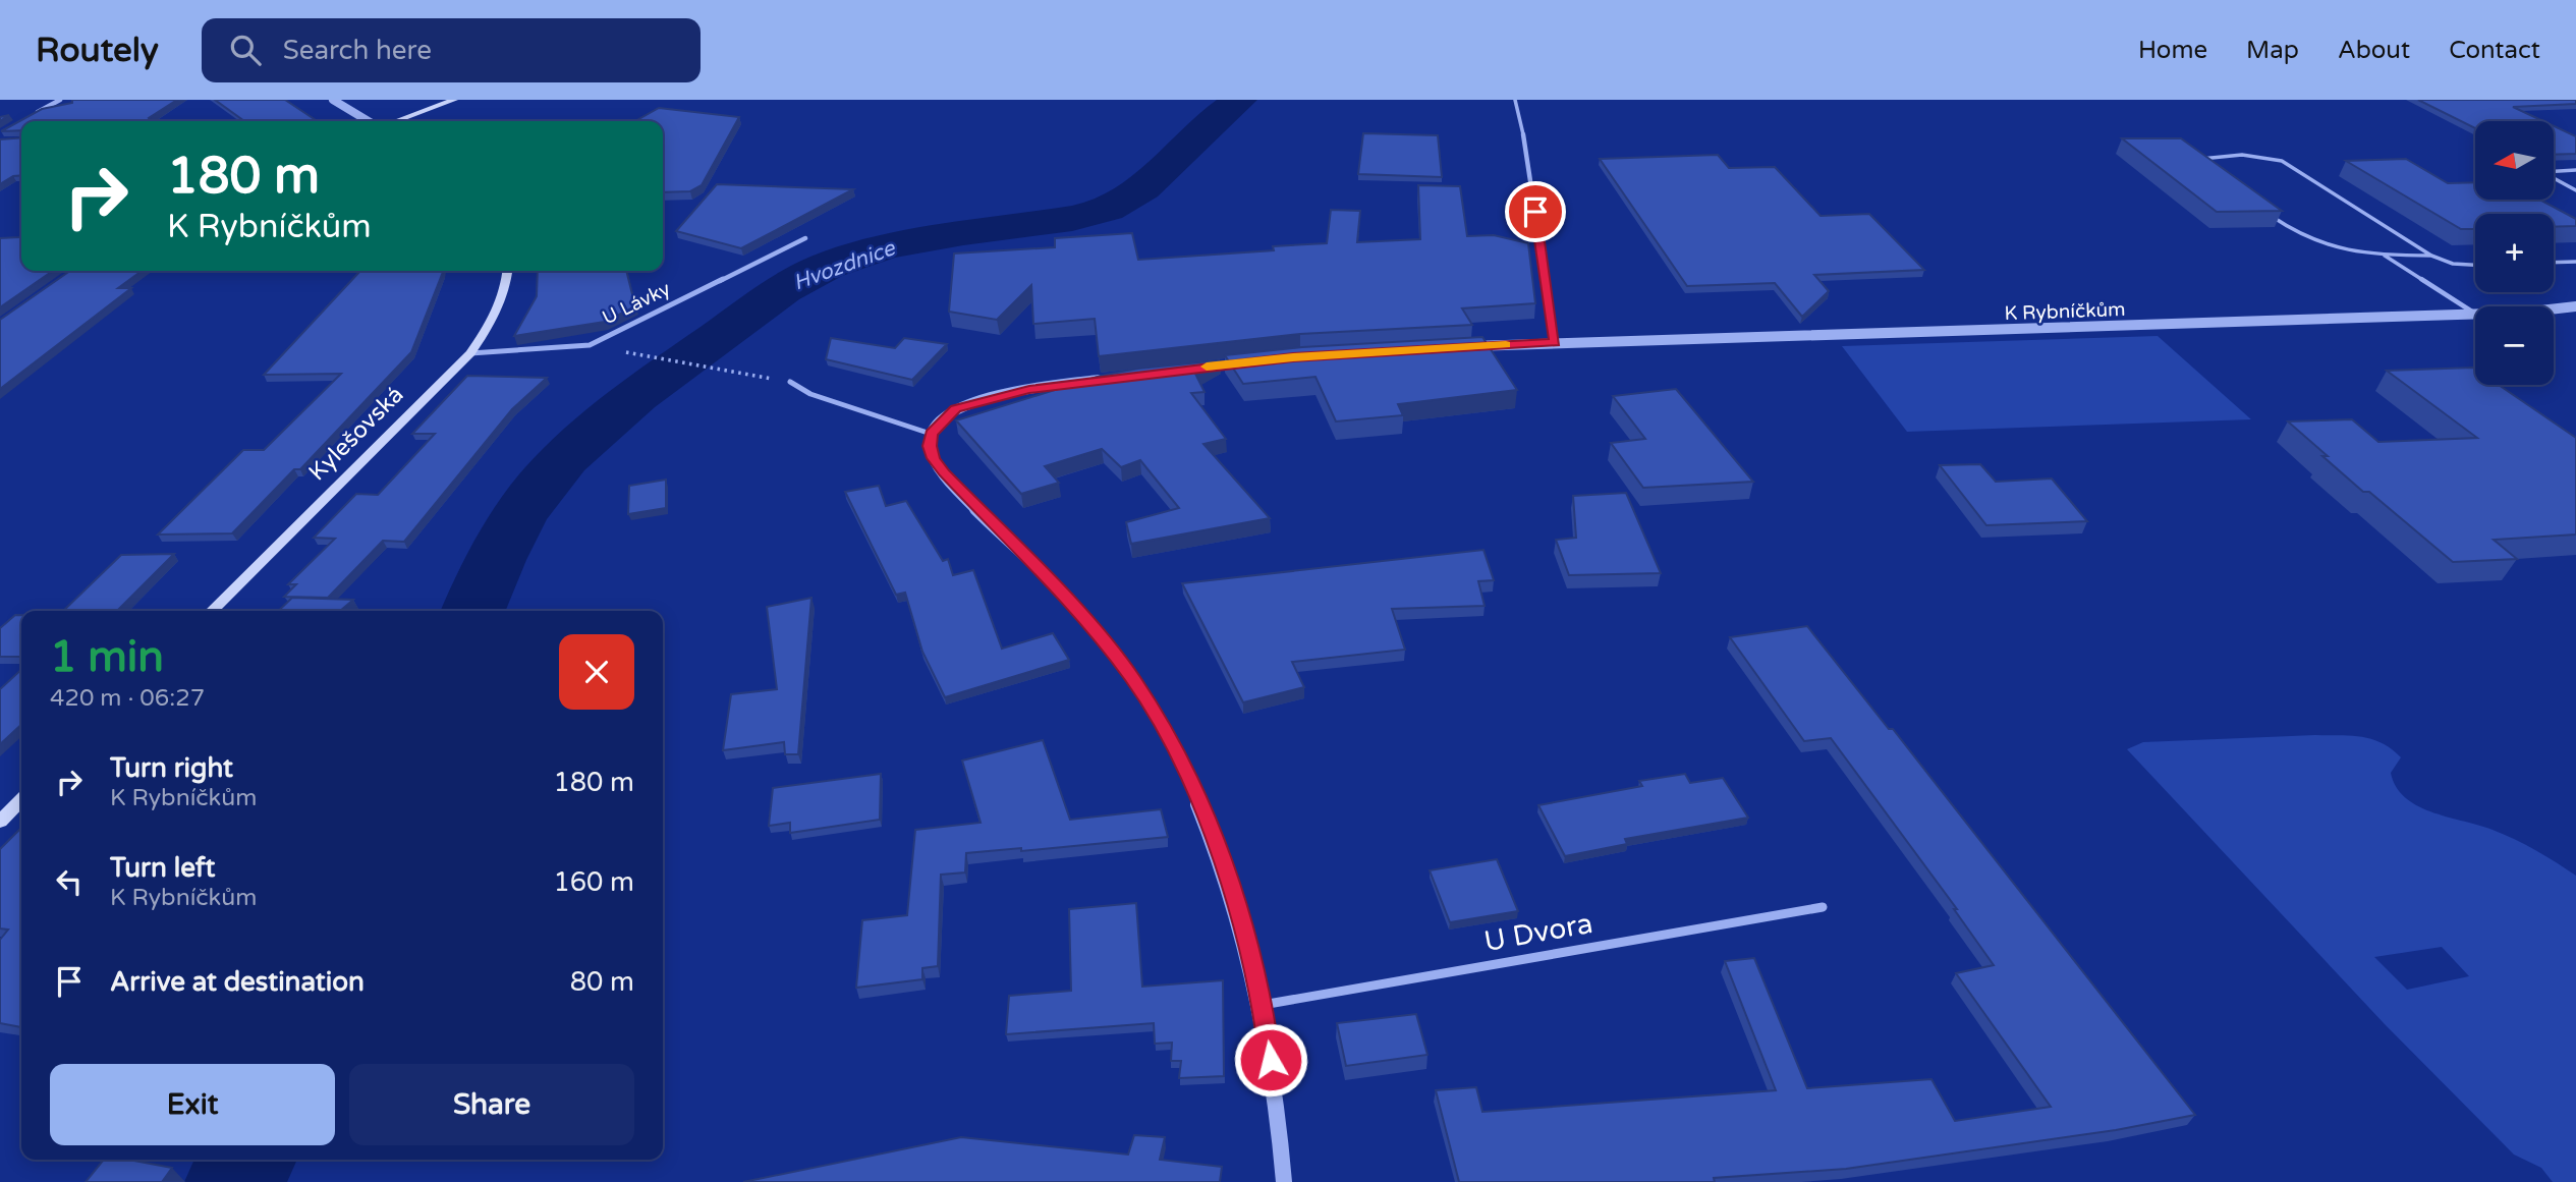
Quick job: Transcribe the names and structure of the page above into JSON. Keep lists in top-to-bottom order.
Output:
{
  "streets": {
    "main road": ["Kylešovská"],
    "street": ["U Lávky", "K Rybníčkům", "U Dvora"]
  },
  "crossings": [
    ["U Lávky", "Kylešovská"]
  ],
  "water": ["Hvozdnice"],
  "north": "left",
  "page": {
    "header": "Routely",
    "search": "Search here",
    "nav": [
      "Home",
      "Map",
      "About",
      "Contact"
    ],
    "map_buttons": ["+", "−"],
    "turn": ["180 m", "K Rybníčkům"],
    "heading": ["1 min", "420 m · 06:27"],
    "list": [
      {
        "name": "Turn right",
        "note": "K Rybníčkům",
        "value": "180 m"
      },
      {
        "name": "Turn left",
        "note": "K Rybníčkům",
        "value": "160 m"
      },
      {
        "name": "Arrive at destination",
        "value": "80 m"
      }
    ],
    "buttons": ["Exit", "Share"]
  }
}
